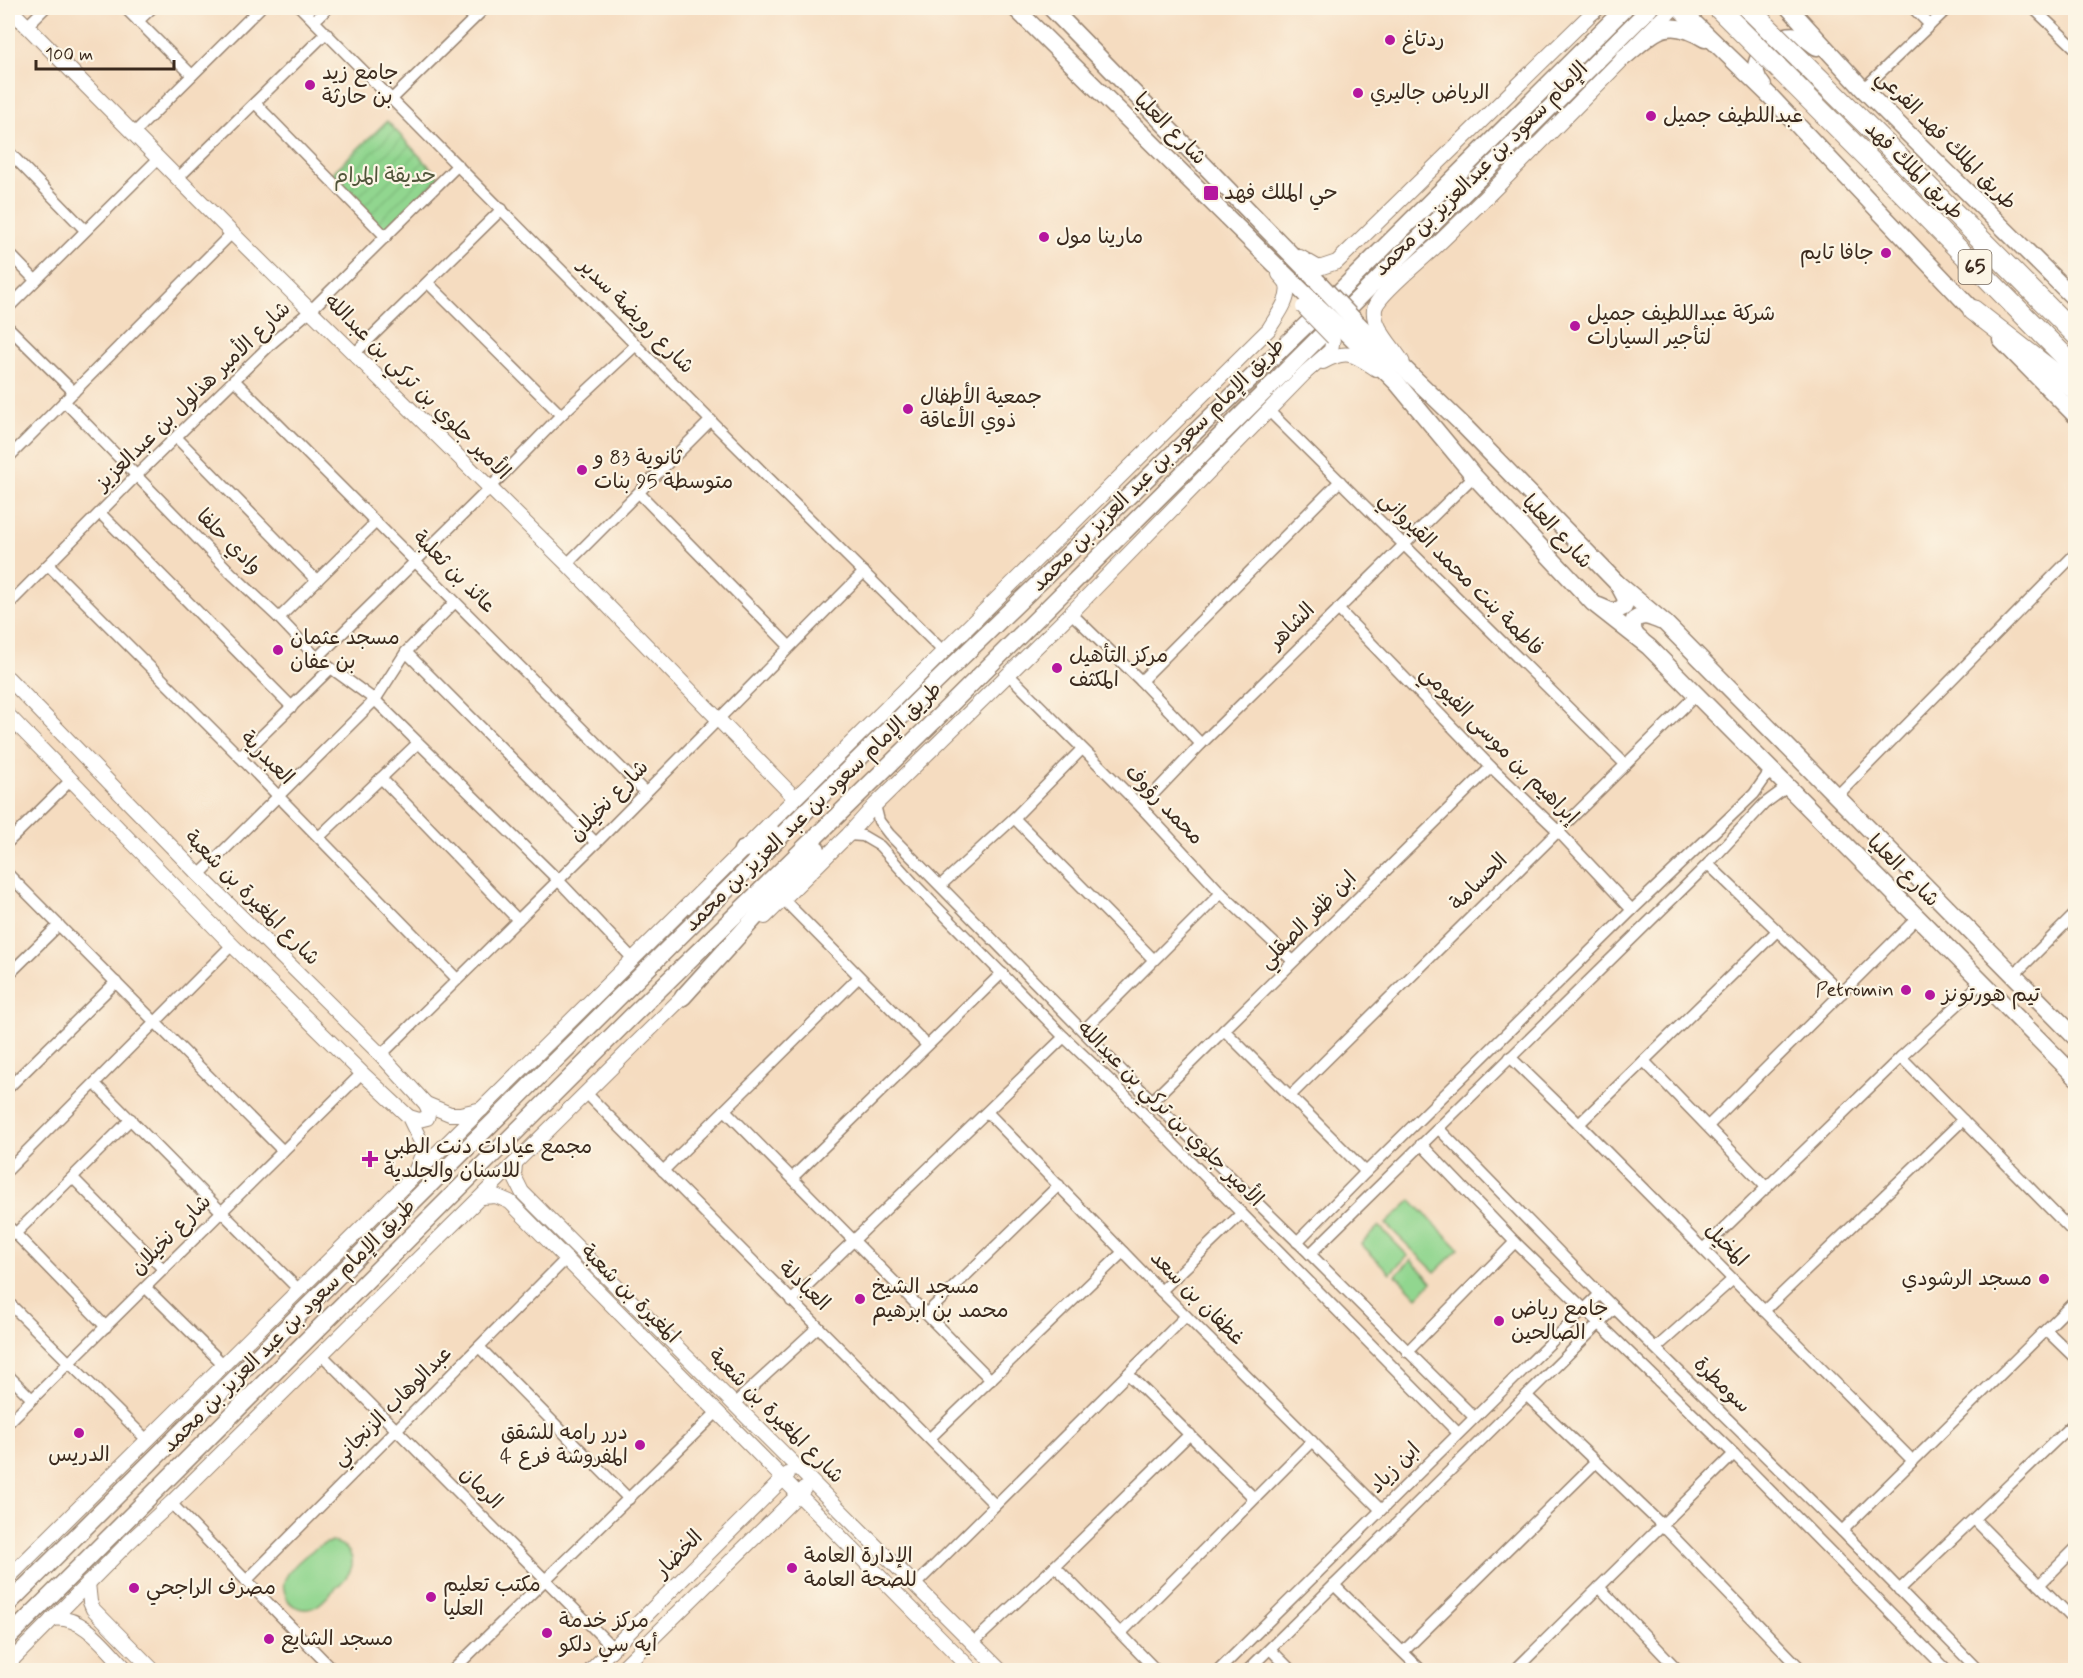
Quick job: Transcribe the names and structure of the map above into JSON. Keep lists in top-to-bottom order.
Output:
{
  "streets": {
    "highway": ["طريق الملك فهد", "65"],
    "main road": [
      "شارع العليا",
      "طريق الملك فهد الفرعي",
      "الإمام سعود بن عبدالعزيز بن محمد",
      "طريق الإمام سعود بن عبد العزيز بن محمد"
    ],
    "street": [
      "شارع رويضة سدير",
      "الأمير جلوي بن تركي بن عبدالله",
      "شارع الأمير هذلول بن عبدالعزيز",
      "وادي حلفا",
      "عائذ بن ثعلبة",
      "فاطمة بنت محمد القيرواني",
      "الشاهر",
      "إبراهيم بن موسى الفيومي",
      "العبدرية",
      "شارع نخيلان",
      "محمد رؤوف",
      "الحسامة",
      "شارع المغيرة بن شعبة",
      "ابن ظفر الصقلي",
      "المخيل",
      "العبادلة",
      "المغيرة بن شعبة",
      "غطفان بن سعد",
      "سومطرة",
      "عبدالوهاب الزنجاني",
      "ابن زياد",
      "الرمان",
      "الخضار"
    ]
  },
  "crossings": [
    ["شارع العليا", "الإمام سعود بن عبدالعزيز بن محمد"],
    ["شارع العليا", "الشاهر"],
    ["شارع العليا", "الحسامة"],
    ["شارع رويضة سدير", "شارع الأمير هذلول بن عبدالعزيز"],
    ["شارع رويضة سدير", "شارع نخيلان"],
    ["الأمير جلوي بن تركي بن عبدالله", "شارع الأمير هذلول بن عبدالعزيز"],
    ["الأمير جلوي بن تركي بن عبدالله", "شارع نخيلان"],
    ["الأمير جلوي بن تركي بن عبدالله", "ابن ظفر الصقلي"],
    ["الأمير جلوي بن تركي بن عبدالله", "ابن زياد"],
    ["شارع الأمير هذلول بن عبدالعزيز", "وادي حلفا"],
    ["شارع الأمير هذلول بن عبدالعزيز", "عائذ بن ثعلبة"],
    ["شارع الأمير هذلول بن عبدالعزيز", "العبدرية"],
    ["وادي حلفا", "شارع نخيلان"],
    ["عائذ بن ثعلبة", "شارع نخيلان"],
    ["فاطمة بنت محمد القيرواني", "الشاهر"],
    ["فاطمة بنت محمد القيرواني", "الحسامة"],
    ["الشاهر", "إبراهيم بن موسى الفيومي"],
    ["الشاهر", "محمد رؤوف"],
    ["إبراهيم بن موسى الفيومي", "الحسامة"],
    ["إبراهيم بن موسى الفيومي", "ابن ظفر الصقلي"],
    ["العبدرية", "شارع نخيلان"],
    ["شارع نخيلان", "شارع المغيرة بن شعبة"],
    ["محمد رؤوف", "ابن ظفر الصقلي"],
    ["شارع المغيرة بن شعبة", "الخضار"],
    ["المغيرة بن شعبة", "عبدالوهاب الزنجاني"],
    ["المغيرة بن شعبة", "الخضار"],
    ["غطفان بن سعد", "ابن زياد"],
    ["سومطرة", "ابن زياد"],
    ["عبدالوهاب الزنجاني", "الرمان"],
    ["الرمان", "الخضار"]
  ],
  "parks": ["حديقة المرام"],
  "places": {
    "other": [
      "ردتاغ",
      "جامع زيد بن حارثة",
      "الرياض جاليري",
      "عبداللطيف جميل",
      "مارينا مول",
      "جافا تايم",
      "شركة عبداللطيف جميل لتأجير السيارات",
      "جمعية الأطفال ذوي الأعاقة",
      "ثانوية 83 و متوسطة 95 بنات",
      "مسجد عثمان بن عفان",
      "مركز التأهيل المكثف",
      "Petromin",
      "تيم هورتونز",
      "مسجد الرشودي",
      "مسجد الشيخ محمد بن ابرهيم",
      "جامع رياض الصالحين",
      "الدريس",
      "درر رامه للشقق المفروشة فرع 4",
      "الإدارة العامة للصحة العامة",
      "مصرف الراجحي",
      "مكتب تعليم العليا",
      "مركز خدمة أيه سي دلكو",
      "مسجد الشايع"
    ],
    "transit": ["حي الملك فهد"],
    "health": ["مجمع عيادات دنت الطبي للاسنان والجلدية"]
  },
  "scale_bar": "100 m"
}
